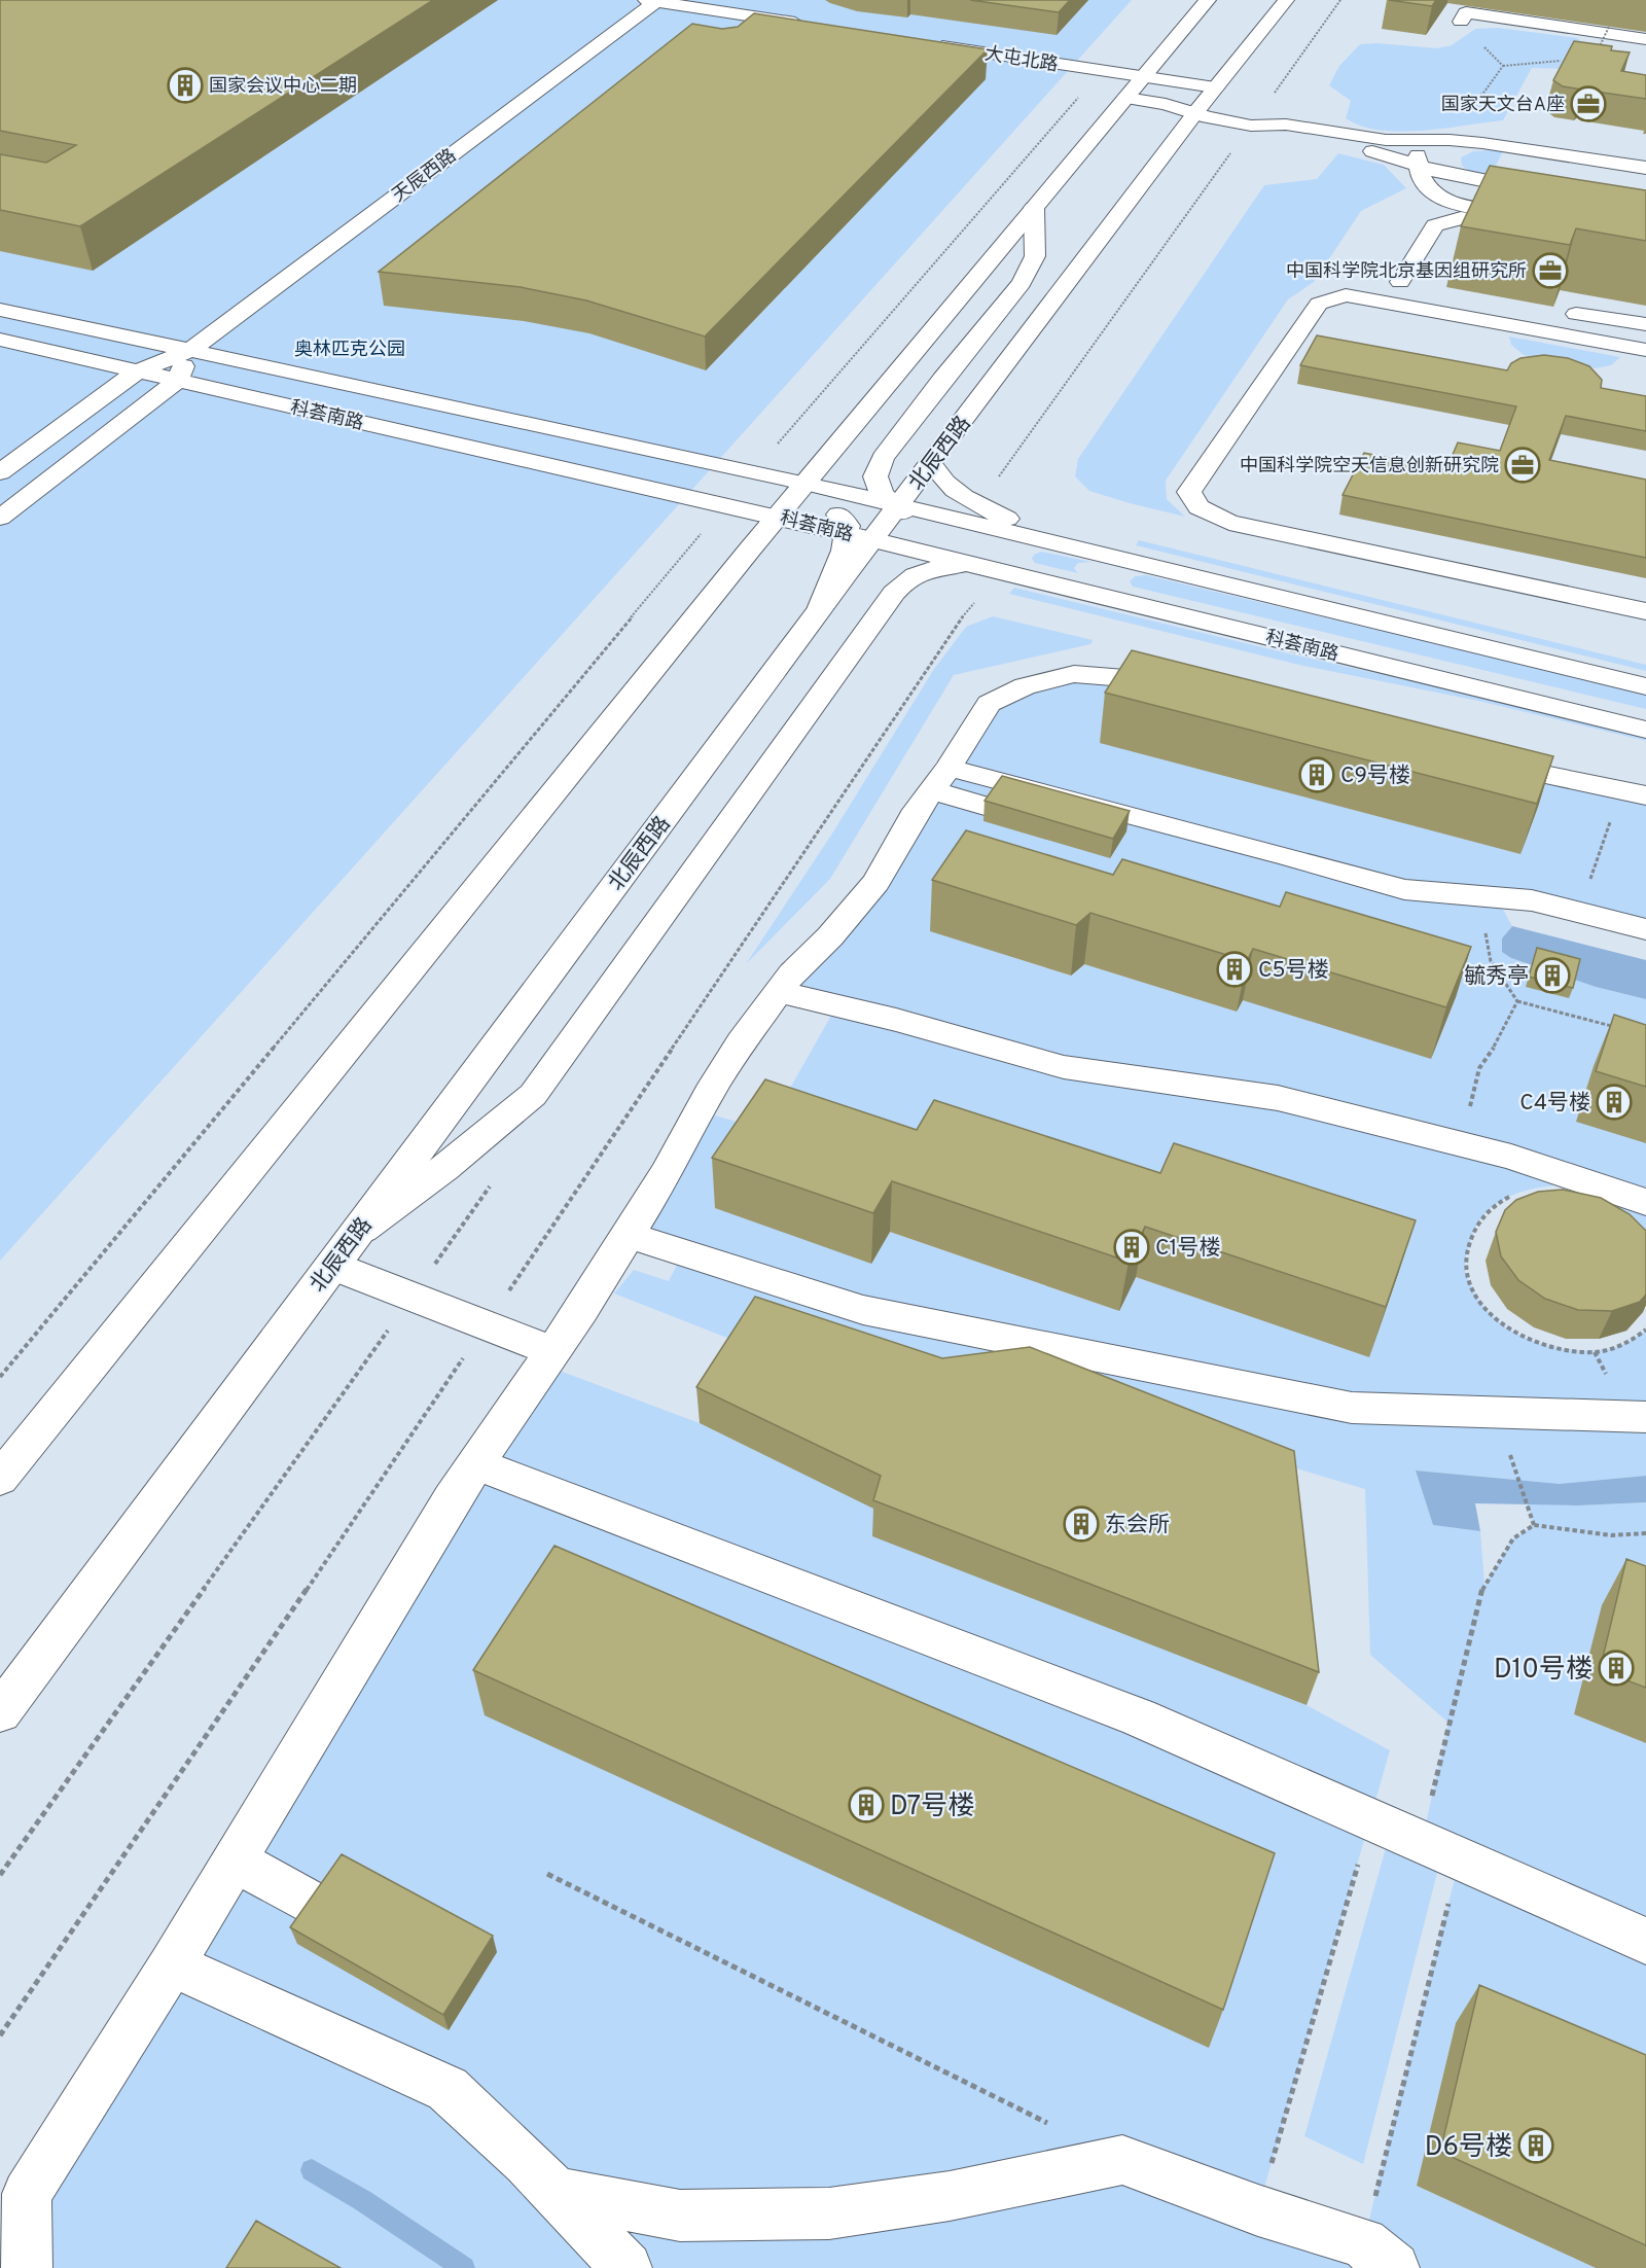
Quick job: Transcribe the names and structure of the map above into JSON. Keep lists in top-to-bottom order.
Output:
{
  "streets": {
    "street": [
      "大屯北路",
      "天辰西路",
      "科荟南路",
      "北辰西路"
    ]
  },
  "crossings": [
    ["大屯北路", "北辰西路"],
    ["天辰西路", "科荟南路"],
    ["科荟南路", "北辰西路"]
  ],
  "parks": ["奥林匹克公园"],
  "places": {
    "building": [
      "国家会议中心二期",
      "C9号楼",
      "C5号楼",
      "毓秀亭",
      "C4号楼",
      "C1号楼",
      "东会所",
      "D10号楼",
      "D7号楼",
      "D6号楼"
    ],
    "office": ["国家天文台A座", "中国科学院北京基因组研究所", "中国科学院空天信息创新研究院"]
  }
}
